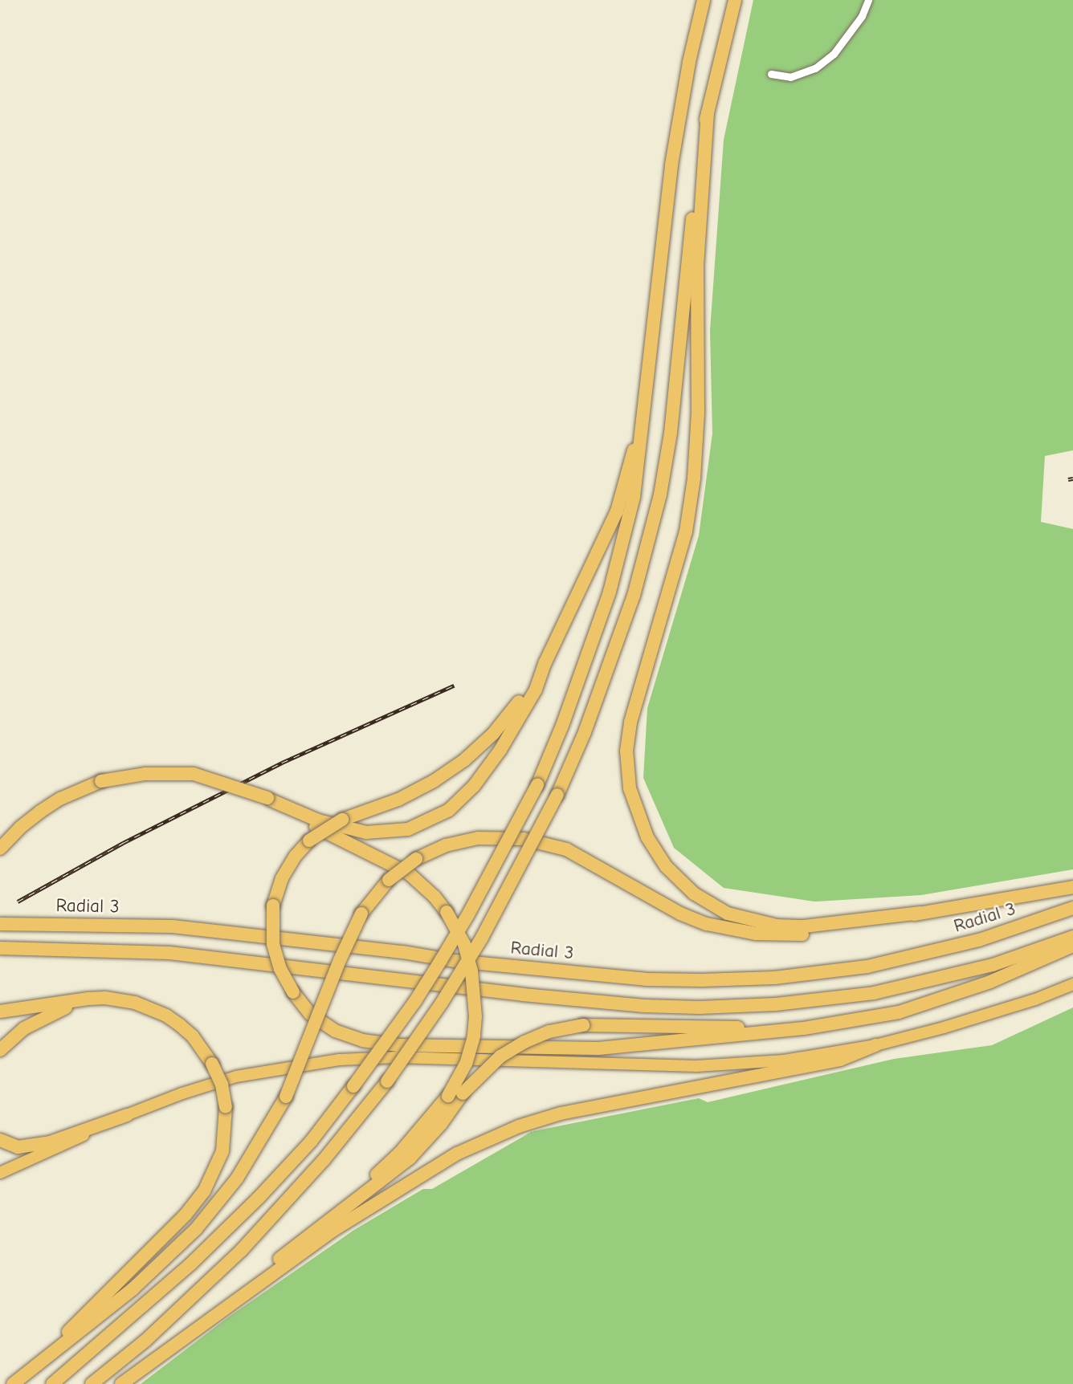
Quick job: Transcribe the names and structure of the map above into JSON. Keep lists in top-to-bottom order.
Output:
{
  "streets": {
    "highway": ["Radial 3"]
  }
}
